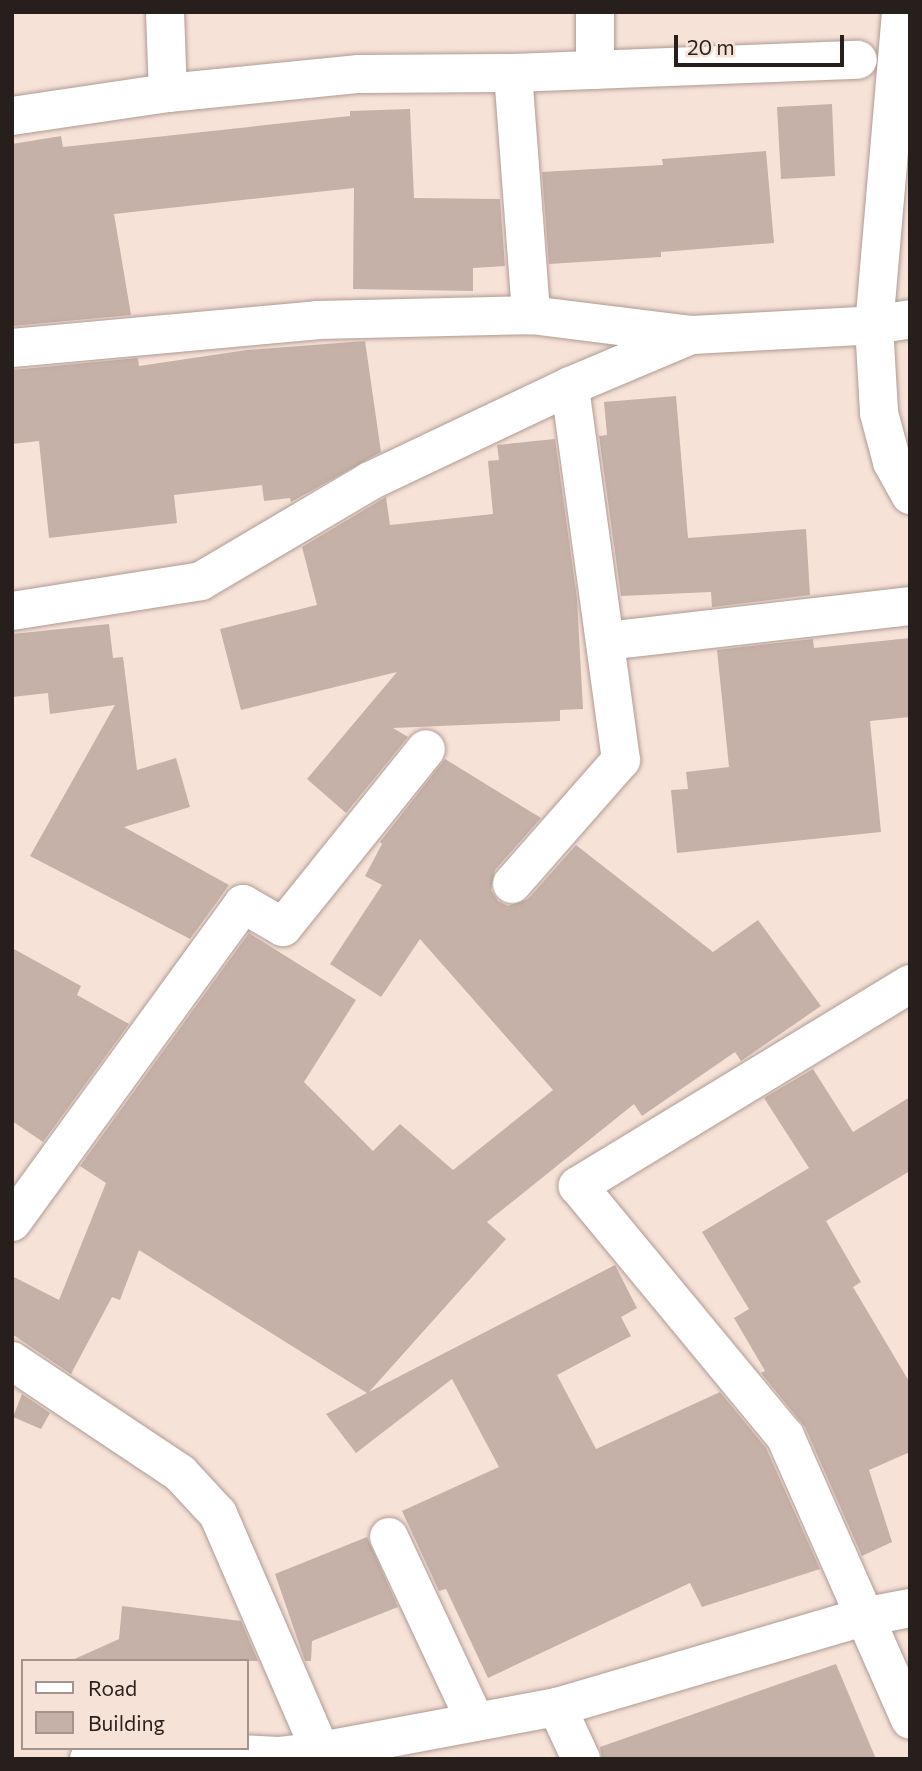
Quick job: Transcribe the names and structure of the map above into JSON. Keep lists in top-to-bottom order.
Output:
{
  "legend": ["Road", "Building"],
  "scale_bar": "20 m"
}
